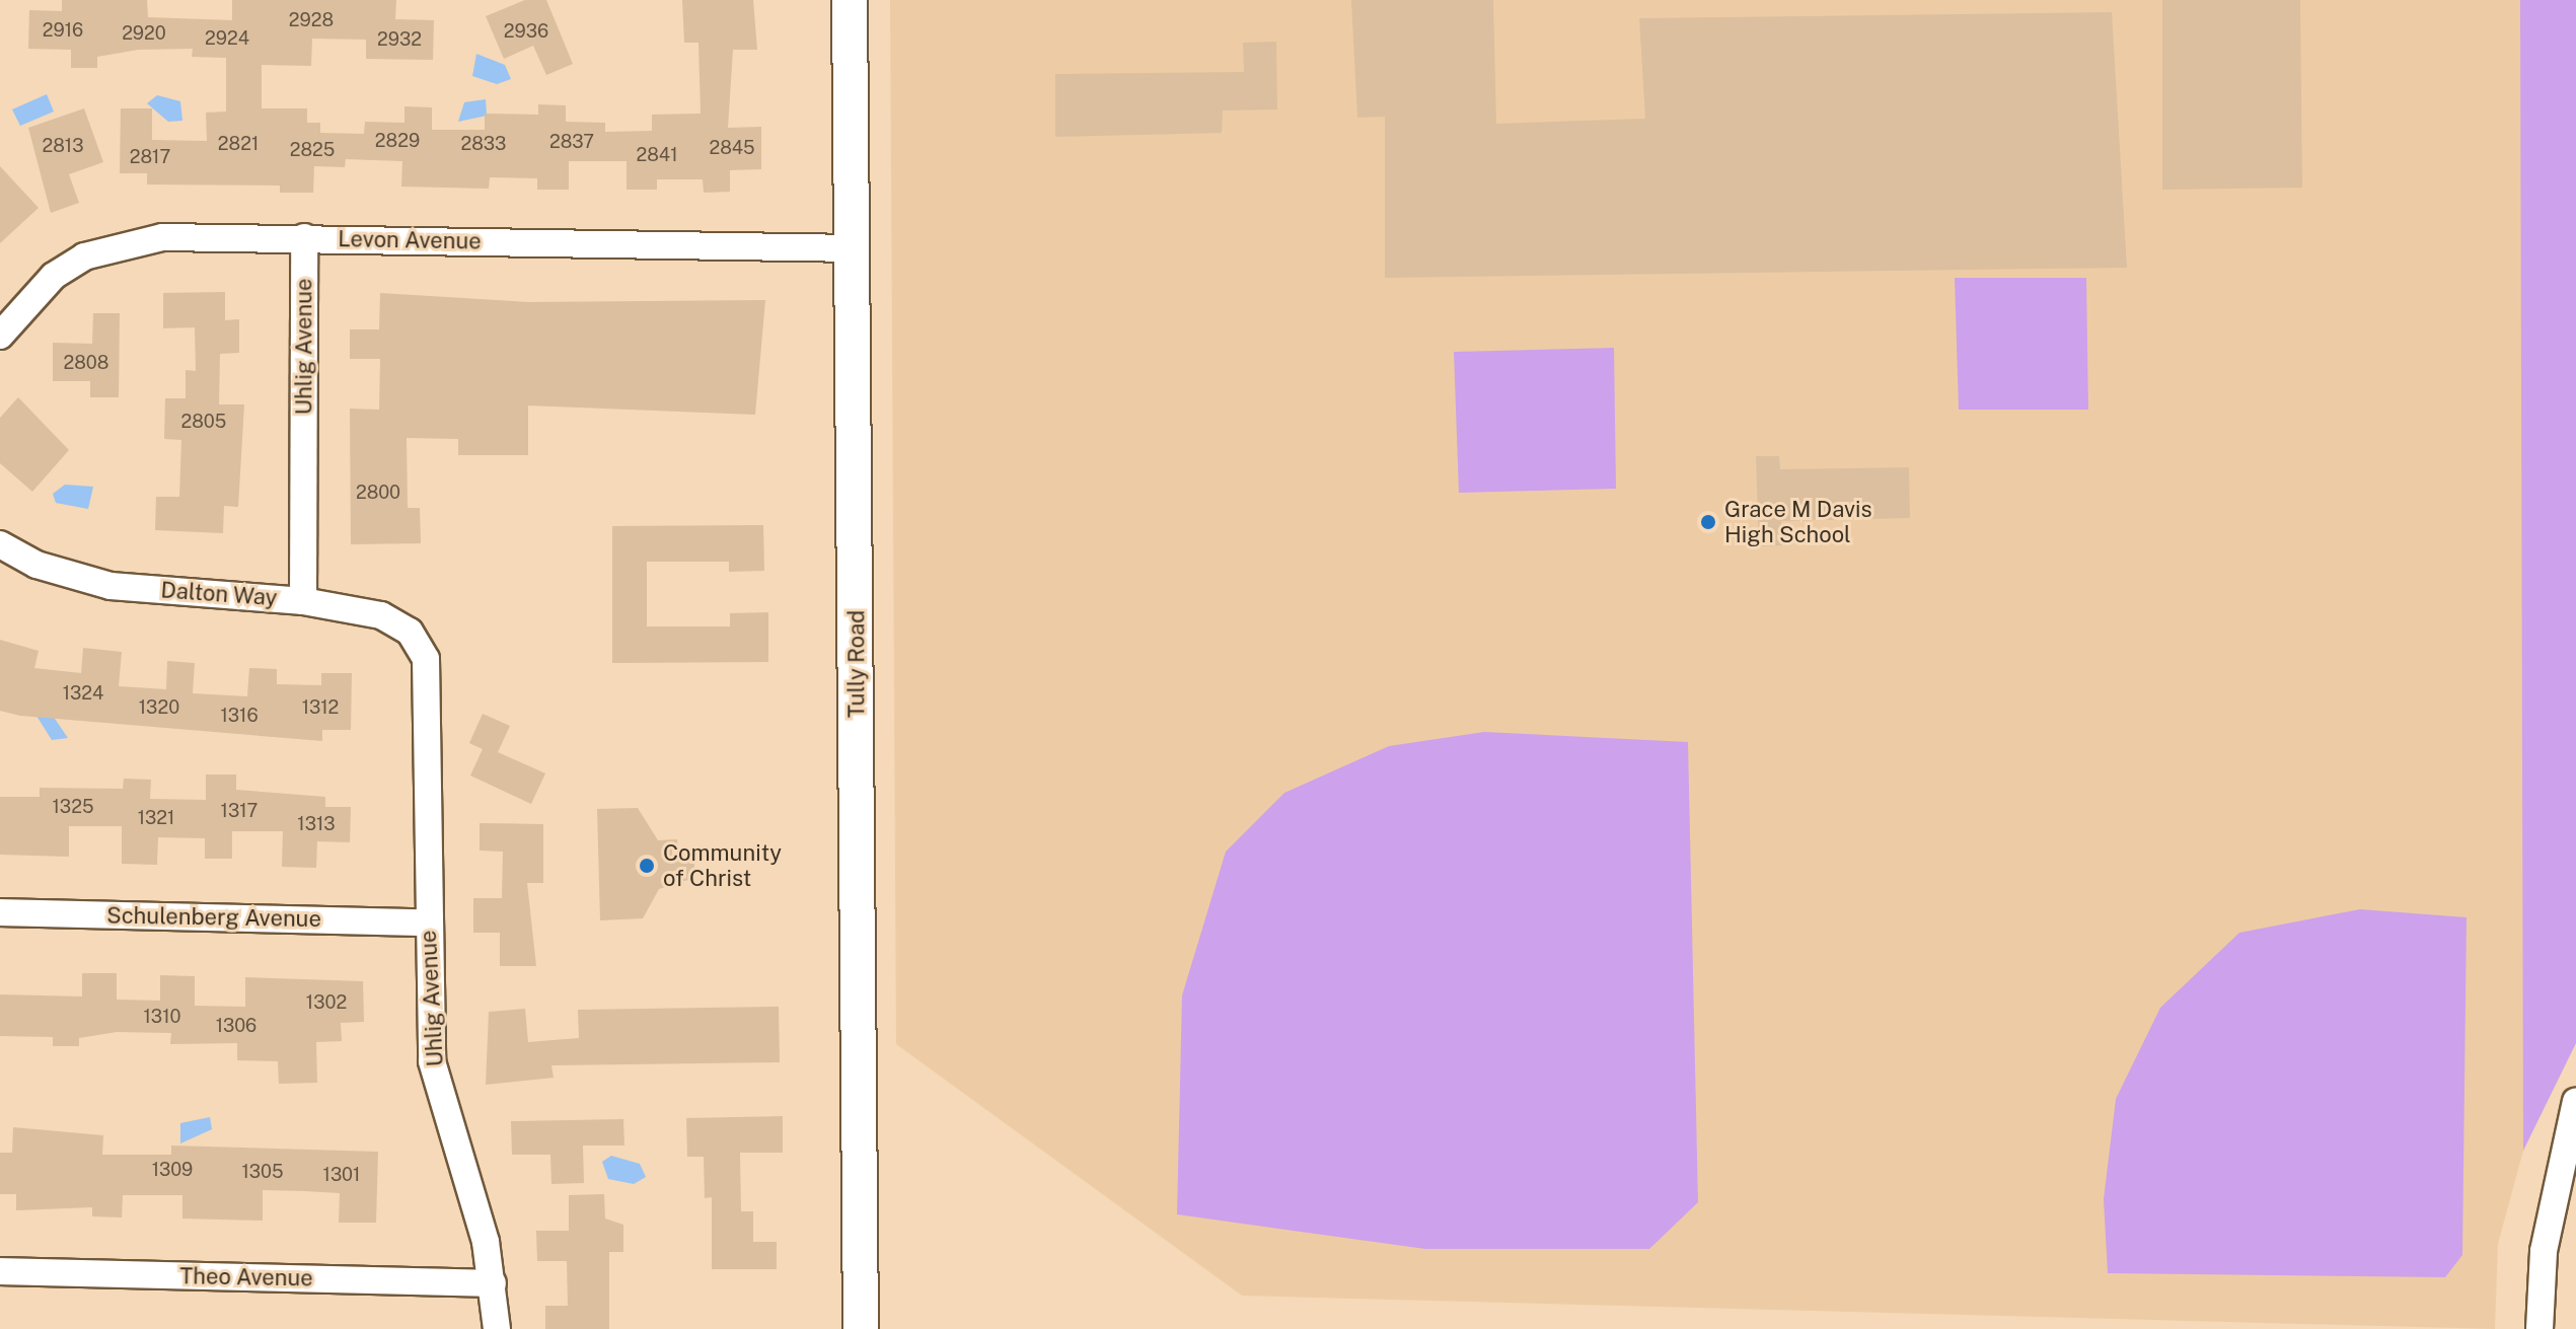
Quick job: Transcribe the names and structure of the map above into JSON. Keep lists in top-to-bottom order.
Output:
{
  "streets": {
    "main road": ["Tully Road"],
    "street": [
      "Levon Avenue",
      "Uhlig Avenue",
      "Dalton Way",
      "Schulenberg Avenue",
      "Theo Avenue"
    ]
  },
  "crossings": [
    ["Levon Avenue", "Uhlig Avenue"],
    ["Levon Avenue", "Tully Road"],
    ["Uhlig Avenue", "Dalton Way"],
    ["Uhlig Avenue", "Schulenberg Avenue"],
    ["Uhlig Avenue", "Theo Avenue"]
  ],
  "places": ["Grace M Davis High School", "Community of Christ"],
  "house_numbers": [
    "2928",
    "2916",
    "2936",
    "2920",
    "2924",
    "2932",
    "2829",
    "2837",
    "2821",
    "2833",
    "2813",
    "2845",
    "2825",
    "2841",
    "2817",
    "2808",
    "2805",
    "2800",
    "1324",
    "1320",
    "1312",
    "1316",
    "1325",
    "1317",
    "1321",
    "1313",
    "1302",
    "1310",
    "1306",
    "1309",
    "1305",
    "1301"
  ]
}
